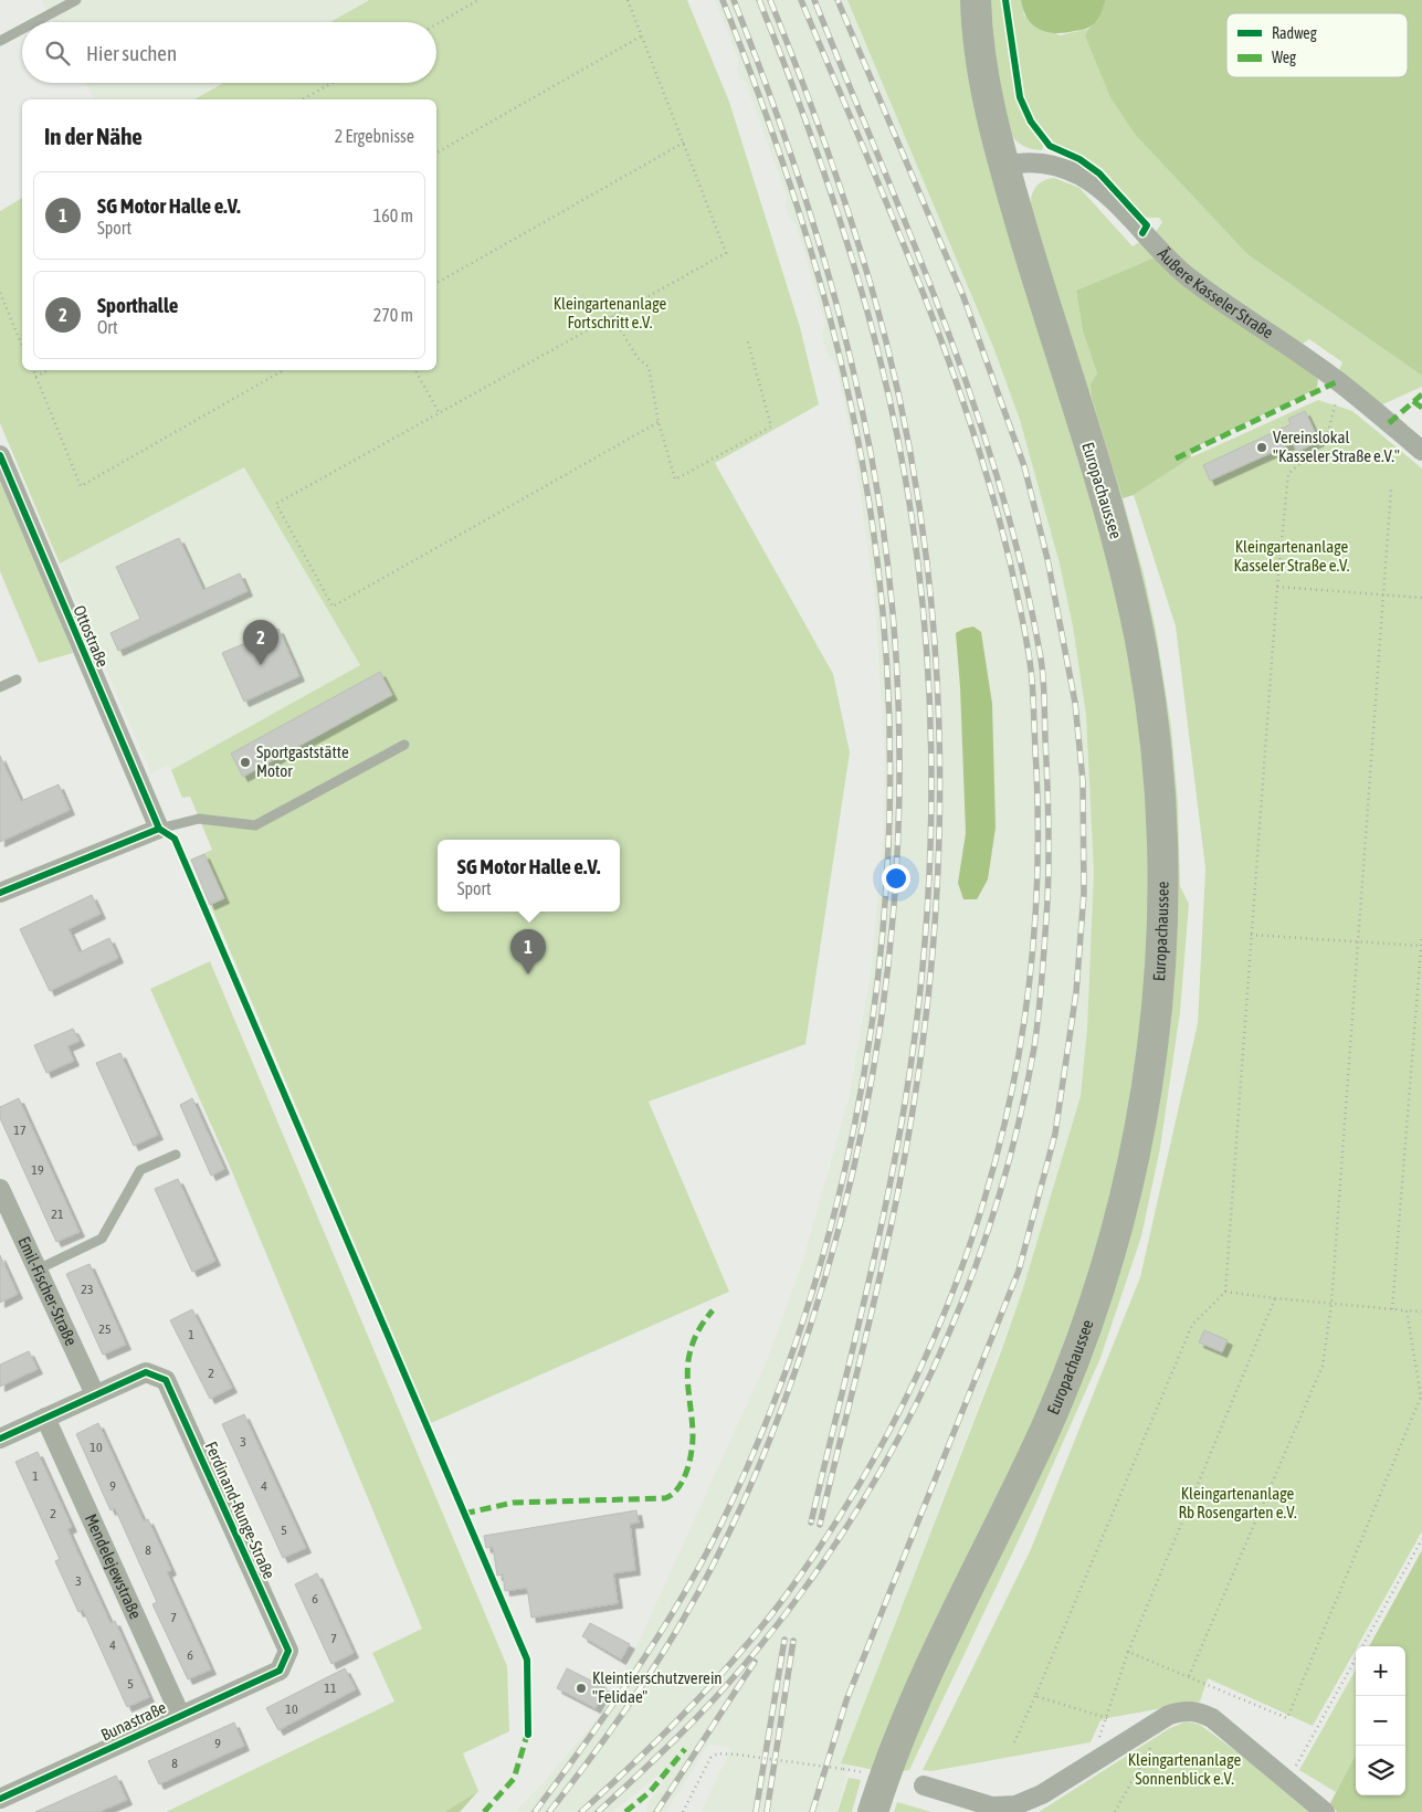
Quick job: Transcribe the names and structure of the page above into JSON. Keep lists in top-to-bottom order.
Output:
{
  "streets": {
    "main road": ["Europachaussee"],
    "street": [
      "Äußere Kasseler Straße",
      "Ottostraße",
      "Emil-Fischer-Straße",
      "Ferdinand-Runge-Straße",
      "Mendelejewstraße",
      "Bunastraße"
    ]
  },
  "crossings": [
    ["Äußere Kasseler Straße", "Europachaussee"],
    ["Emil-Fischer-Straße", "Ferdinand-Runge-Straße"],
    ["Ferdinand-Runge-Straße", "Bunastraße"],
    ["Mendelejewstraße", "Bunastraße"]
  ],
  "parks": [
    "Kleingartenanlage Fortschritt e.V.",
    "Kleingartenanlage Kasseler Straße e.V.",
    "Kleingartenanlage Rb Rosengarten e.V.",
    "Kleingartenanlage Sonnenblick e.V."
  ],
  "places": ["Vereinslokal \"Kasseler Straße e.V.\"", "Sportgaststätte Motor", "Kleintierschutzverein \"Felidae\""],
  "house_numbers": [
    "17",
    "19",
    "21",
    "23",
    "25",
    "1",
    "2",
    "3",
    "10",
    "1",
    "9",
    "4",
    "2",
    "5",
    "8",
    "3",
    "6",
    "7",
    "7",
    "4",
    "6",
    "5",
    "11",
    "10",
    "9",
    "8"
  ],
  "legend": ["Radweg", "Weg"],
  "page": {
    "search": "Hier suchen",
    "heading": ["In der Nähe", "2 Ergebnisse"],
    "list": [
      {
        "mark": "1",
        "name": "SG Motor Halle e.V.",
        "note": "Sport",
        "value": "160 m"
      },
      {
        "mark": "2",
        "name": "Sporthalle",
        "note": "Ort",
        "value": "270 m"
      }
    ],
    "pins": ["2", "1"],
    "popup": ["SG Motor Halle e.V.", "Sport"],
    "map_buttons": ["+", "−"]
  }
}
